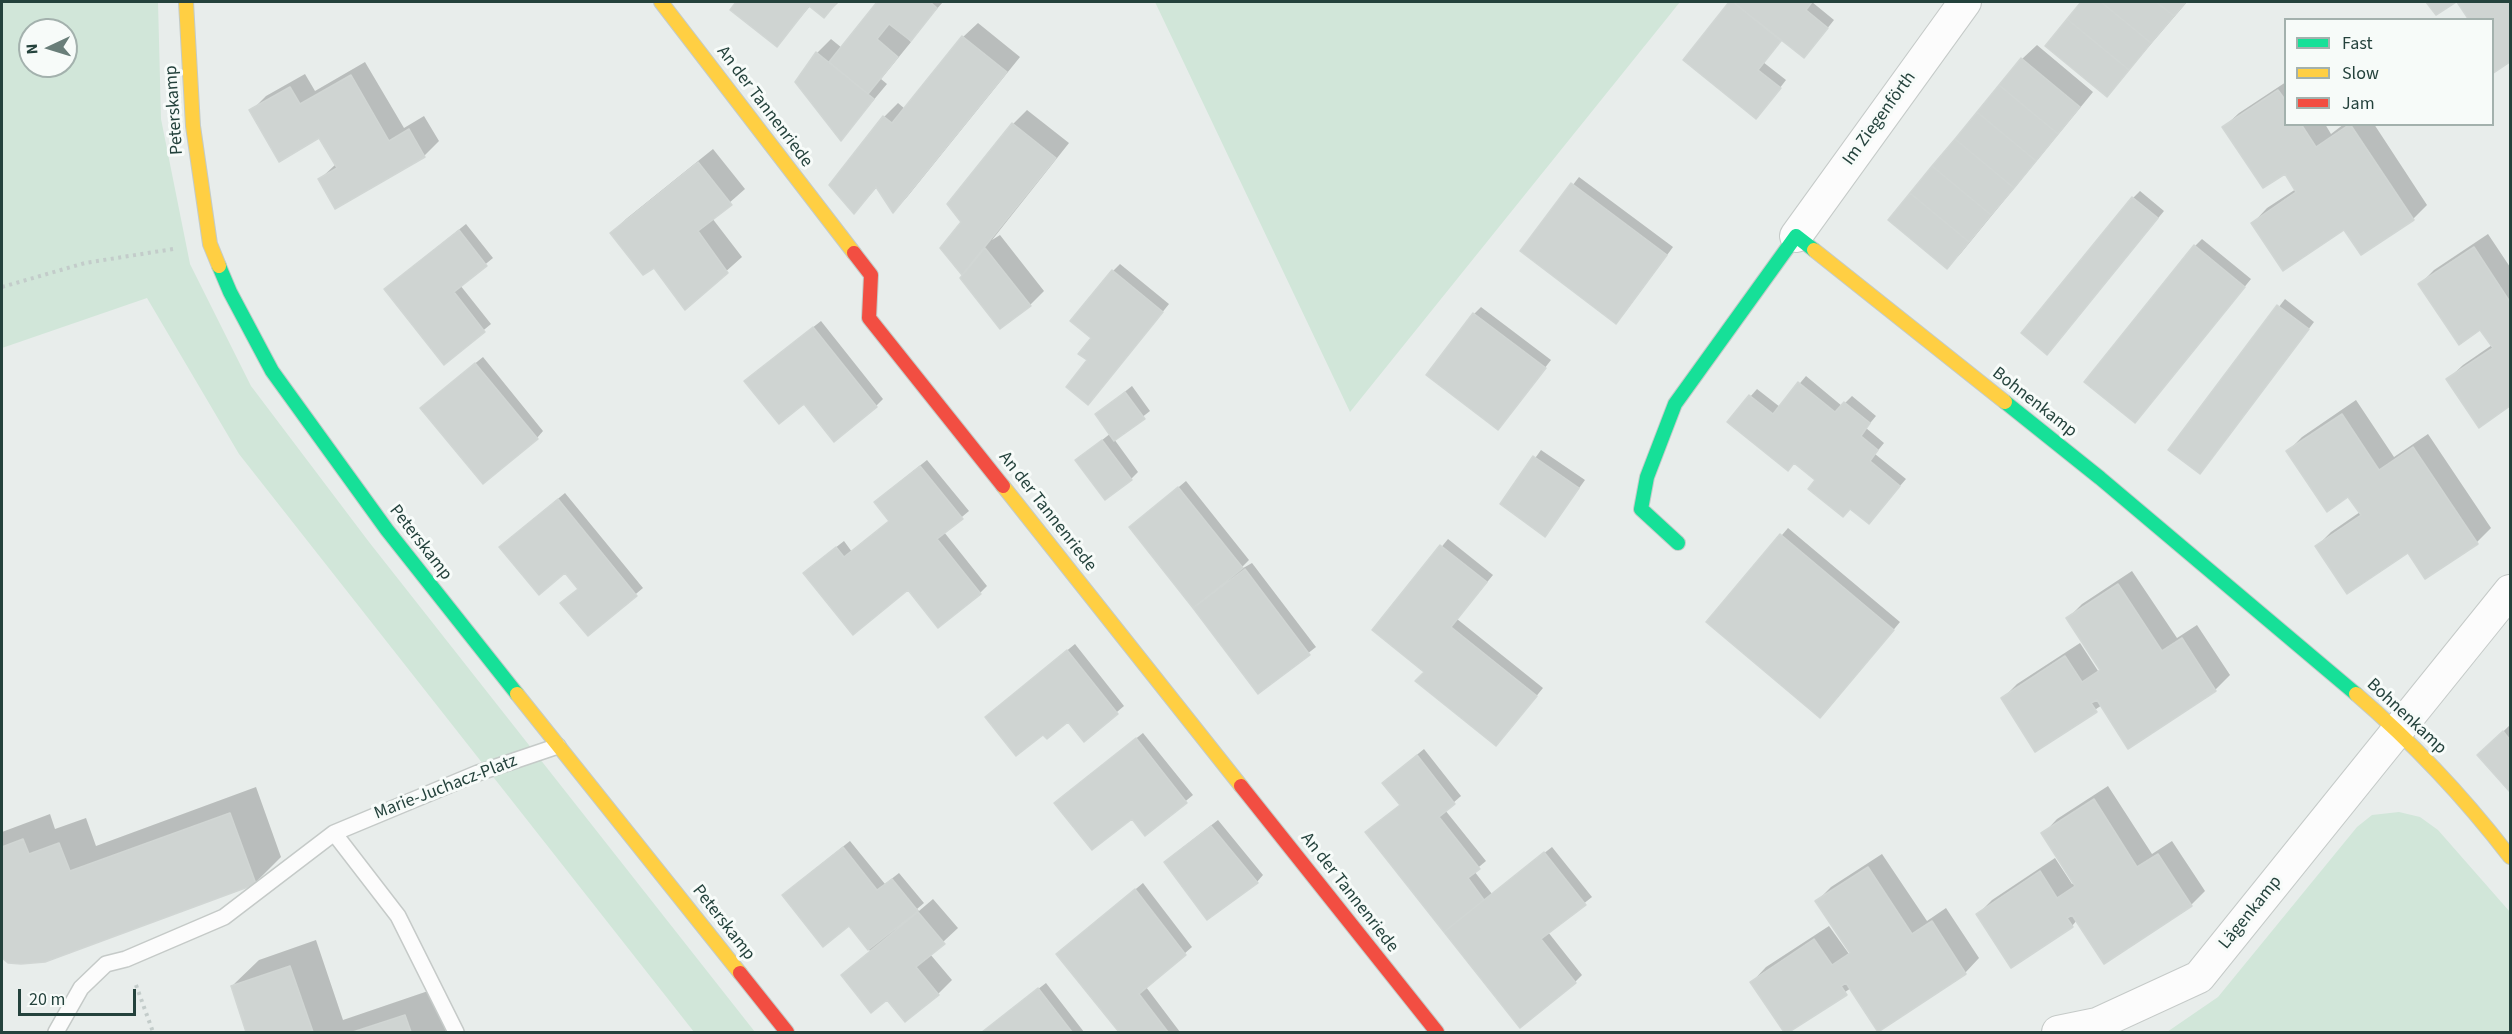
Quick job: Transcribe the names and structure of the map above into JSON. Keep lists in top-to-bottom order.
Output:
{
  "streets": {
    "street": [
      "An der Tannenriede",
      "Peterskamp",
      "Im Ziegenförth",
      "Bohnenkamp",
      "Lägenkamp"
    ],
    "lane": ["Marie-Juchacz-Platz"]
  },
  "crossings": [
    ["Peterskamp", "Marie-Juchacz-Platz"],
    ["Im Ziegenförth", "Bohnenkamp"],
    ["Bohnenkamp", "Lägenkamp"]
  ],
  "legend": ["Fast", "Slow", "Jam"],
  "scale_bar": "20 m",
  "north": "left"
}
